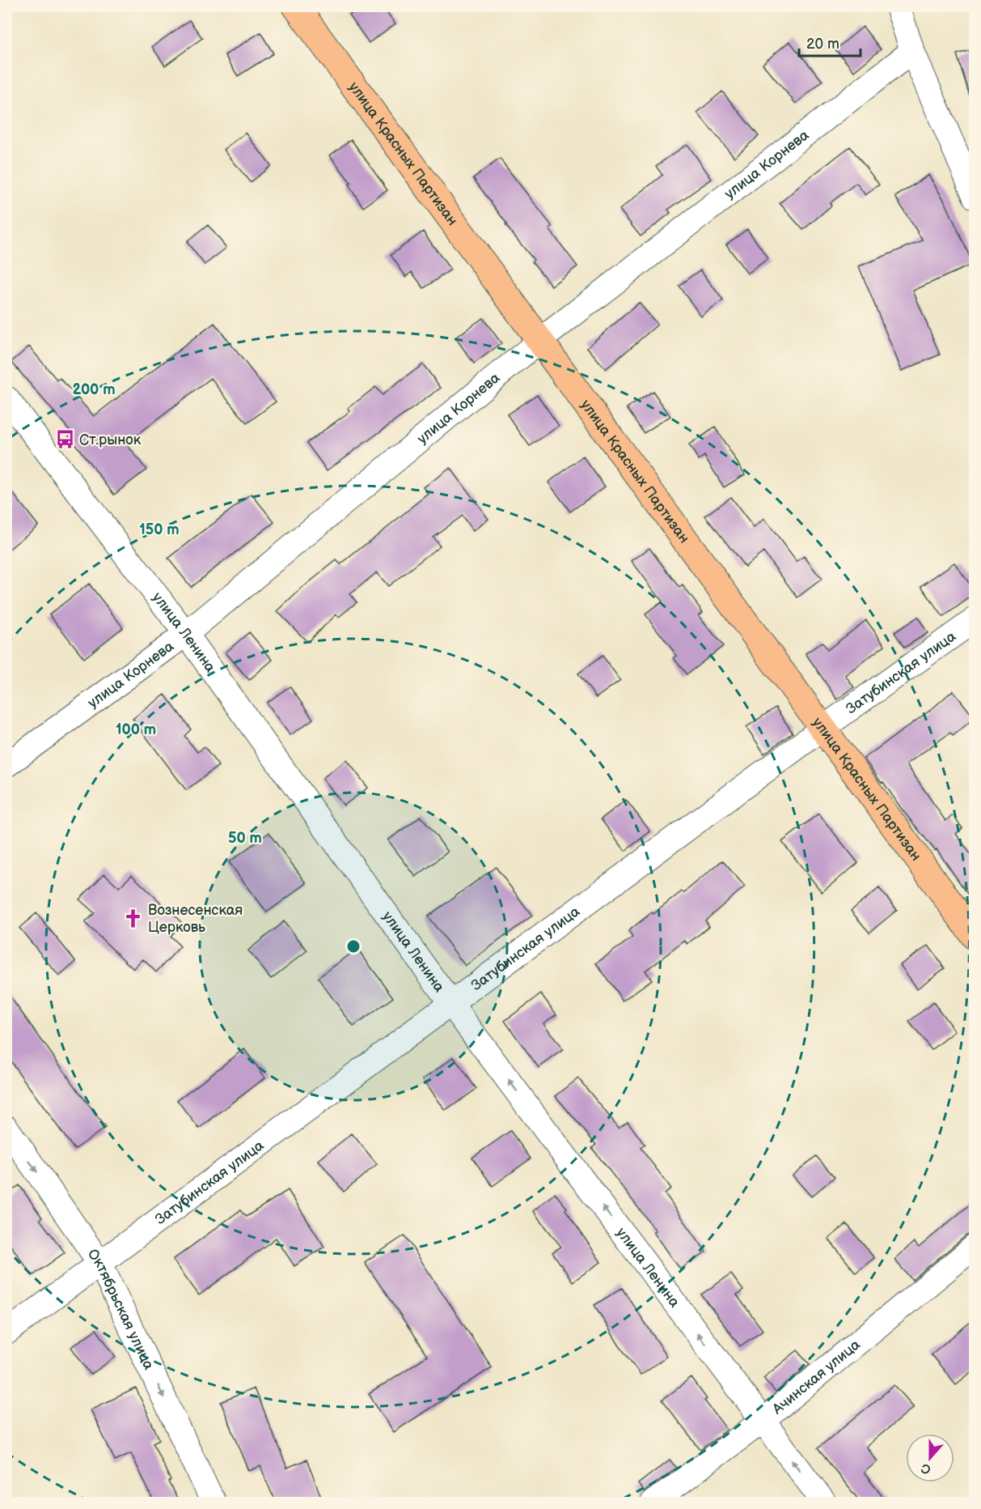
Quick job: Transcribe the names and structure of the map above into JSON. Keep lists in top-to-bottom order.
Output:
{
  "streets": {
    "main road": ["улица Красных Партизан"],
    "street": [
      "улица Корнева",
      "улица Ленина",
      "Затубинская улица",
      "Октябрьская улица",
      "Ачинская улица"
    ]
  },
  "crossings": [
    ["улица Красных Партизан", "улица Корнева"],
    ["улица Красных Партизан", "Затубинская улица"],
    ["улица Корнева", "улица Ленина"],
    ["улица Ленина", "Затубинская улица"],
    ["улица Ленина", "Ачинская улица"],
    ["Затубинская улица", "Октябрьская улица"]
  ],
  "one_way": ["улица Ленина", "Октябрьская улица"],
  "places": {
    "bus stop": ["Ст.рынок"],
    "church": ["Вознесенская Церковь"]
  },
  "scale_bar": "20 m",
  "north": "bottom",
  "rings": [
    "200 m",
    "150 m",
    "100 m",
    "50 m"
  ]
}
